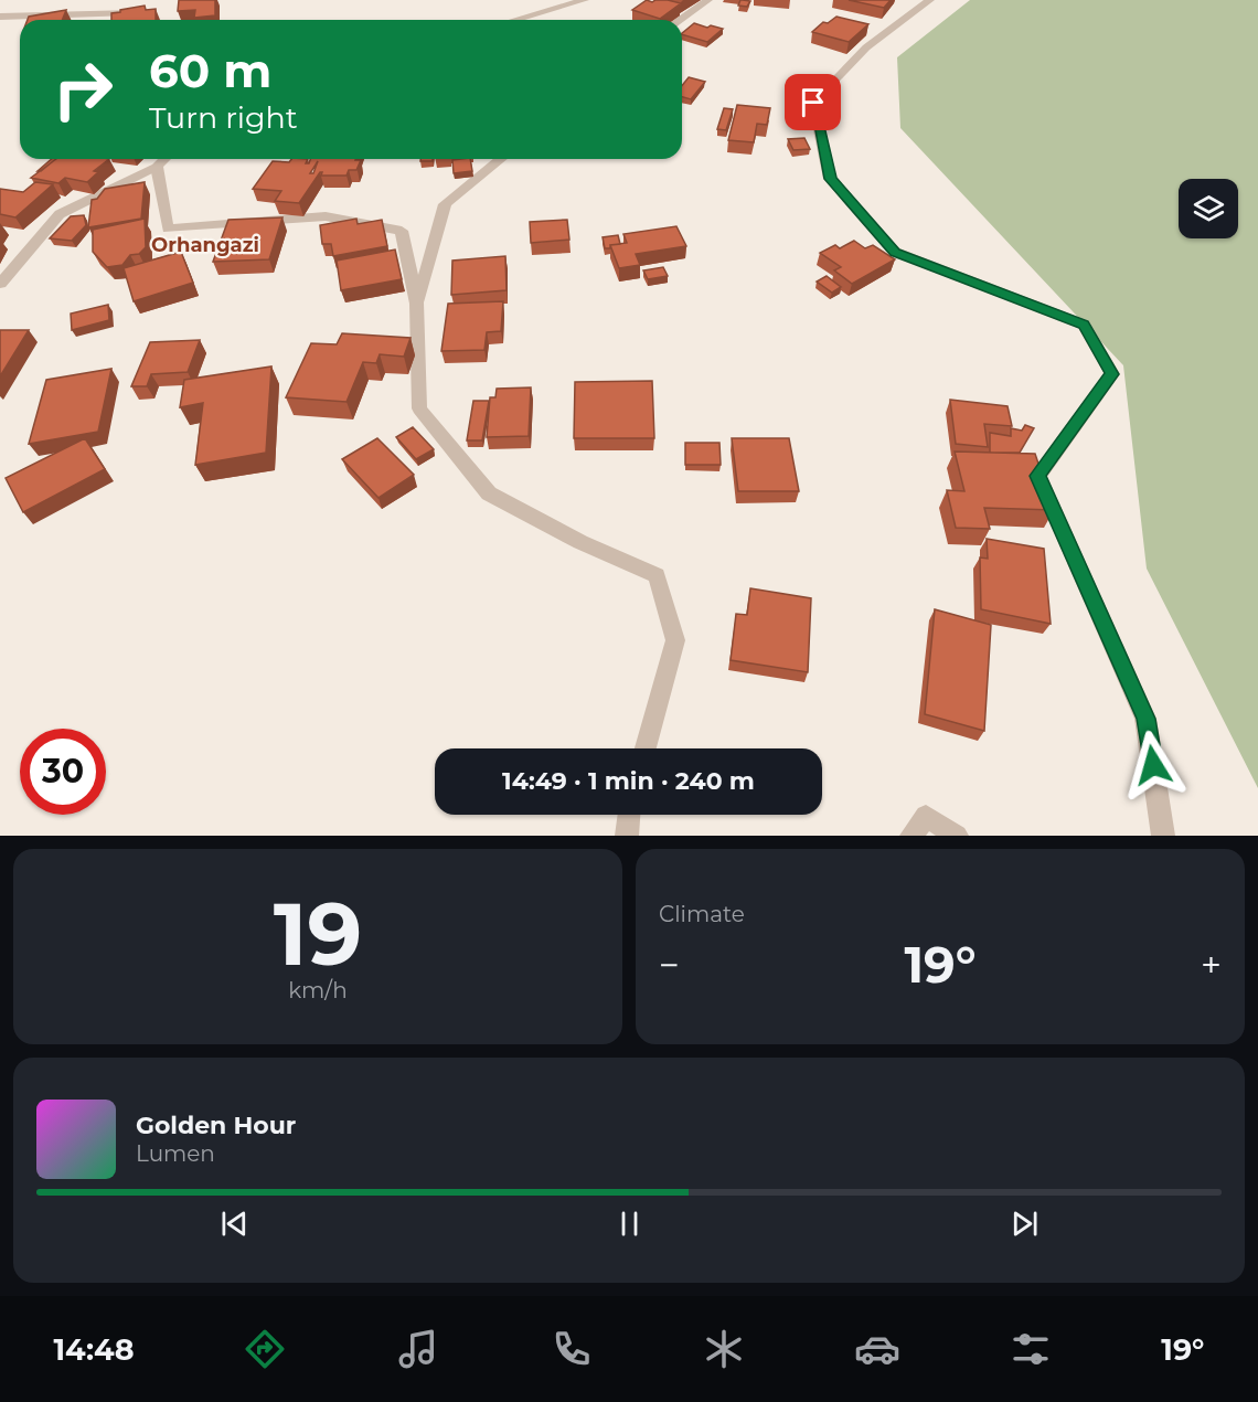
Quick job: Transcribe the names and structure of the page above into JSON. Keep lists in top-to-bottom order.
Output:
{
  "districts": ["Orhangazi"],
  "page": {
    "turn": ["60 m", "Turn right"],
    "limit": "30",
    "trip": "14:49 · 1 min · 240 m",
    "tile": [
      ["19", "km/h"],
      "Climate"
    ],
    "heat": ["−", "19°", "+"],
    "song": ["Golden Hour", "Lumen"],
    "tabs": ["14:48", "19°"]
  }
}
